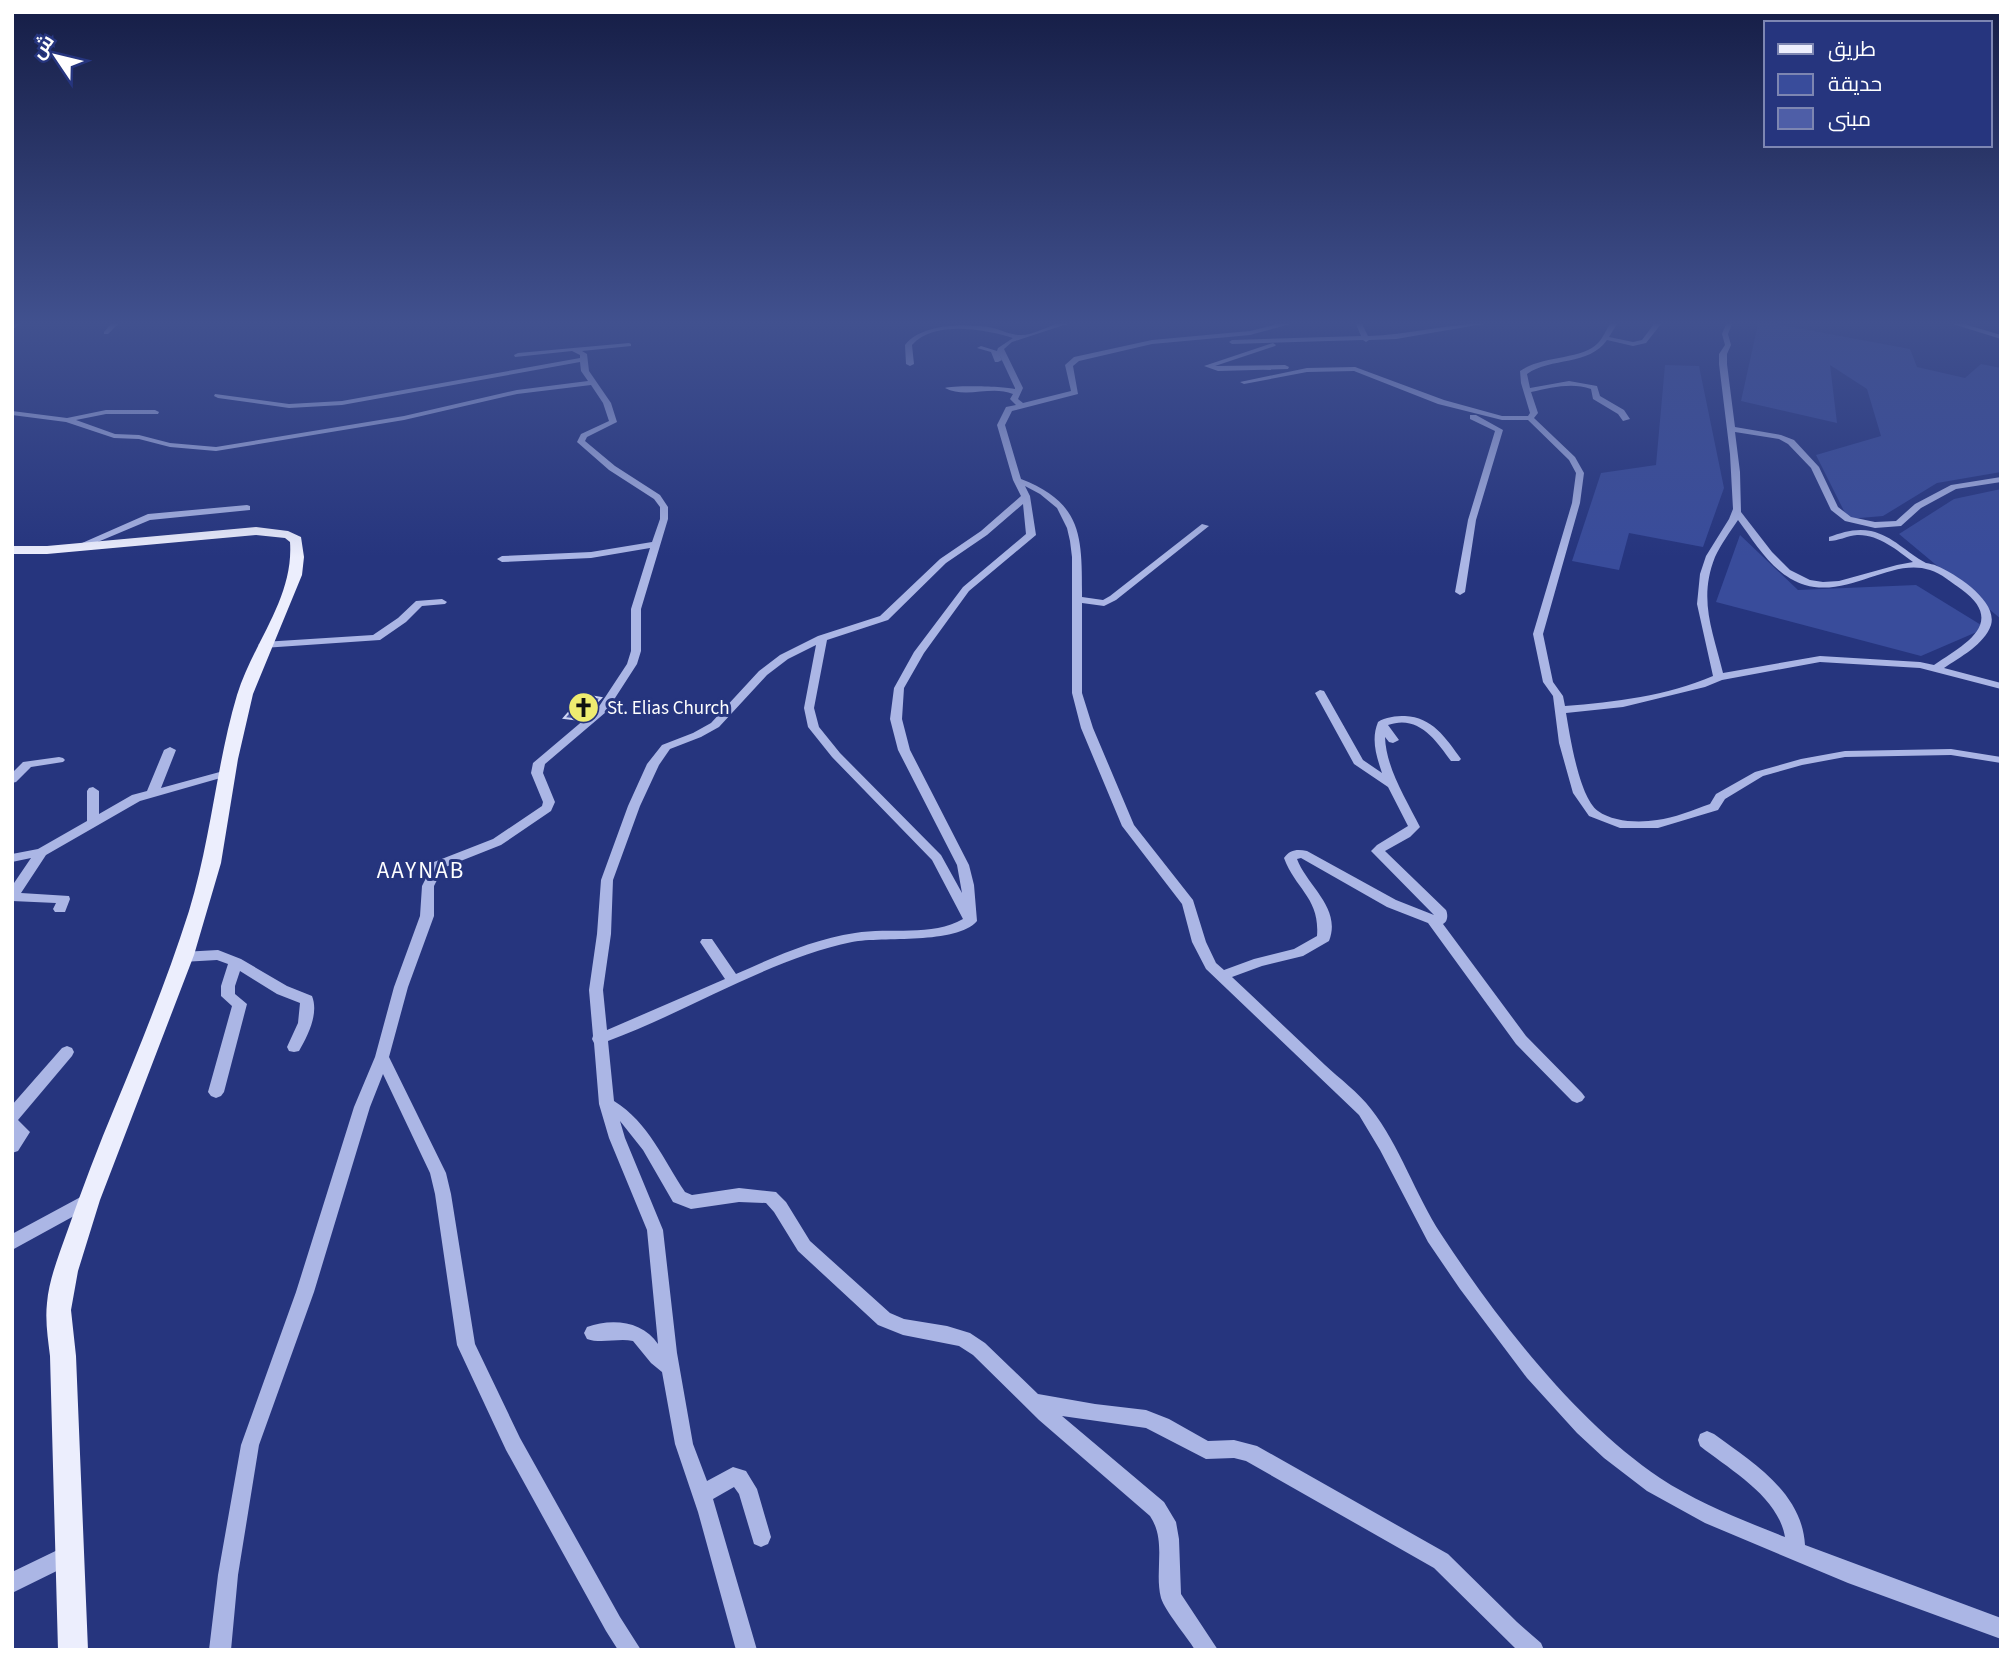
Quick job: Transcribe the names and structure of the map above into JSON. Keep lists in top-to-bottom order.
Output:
{
  "districts": ["AAYNAB"],
  "places": {
    "church": ["St. Elias Church"]
  },
  "legend": ["طريق", "حديقة", "مبنى"],
  "north": "top left"
}
